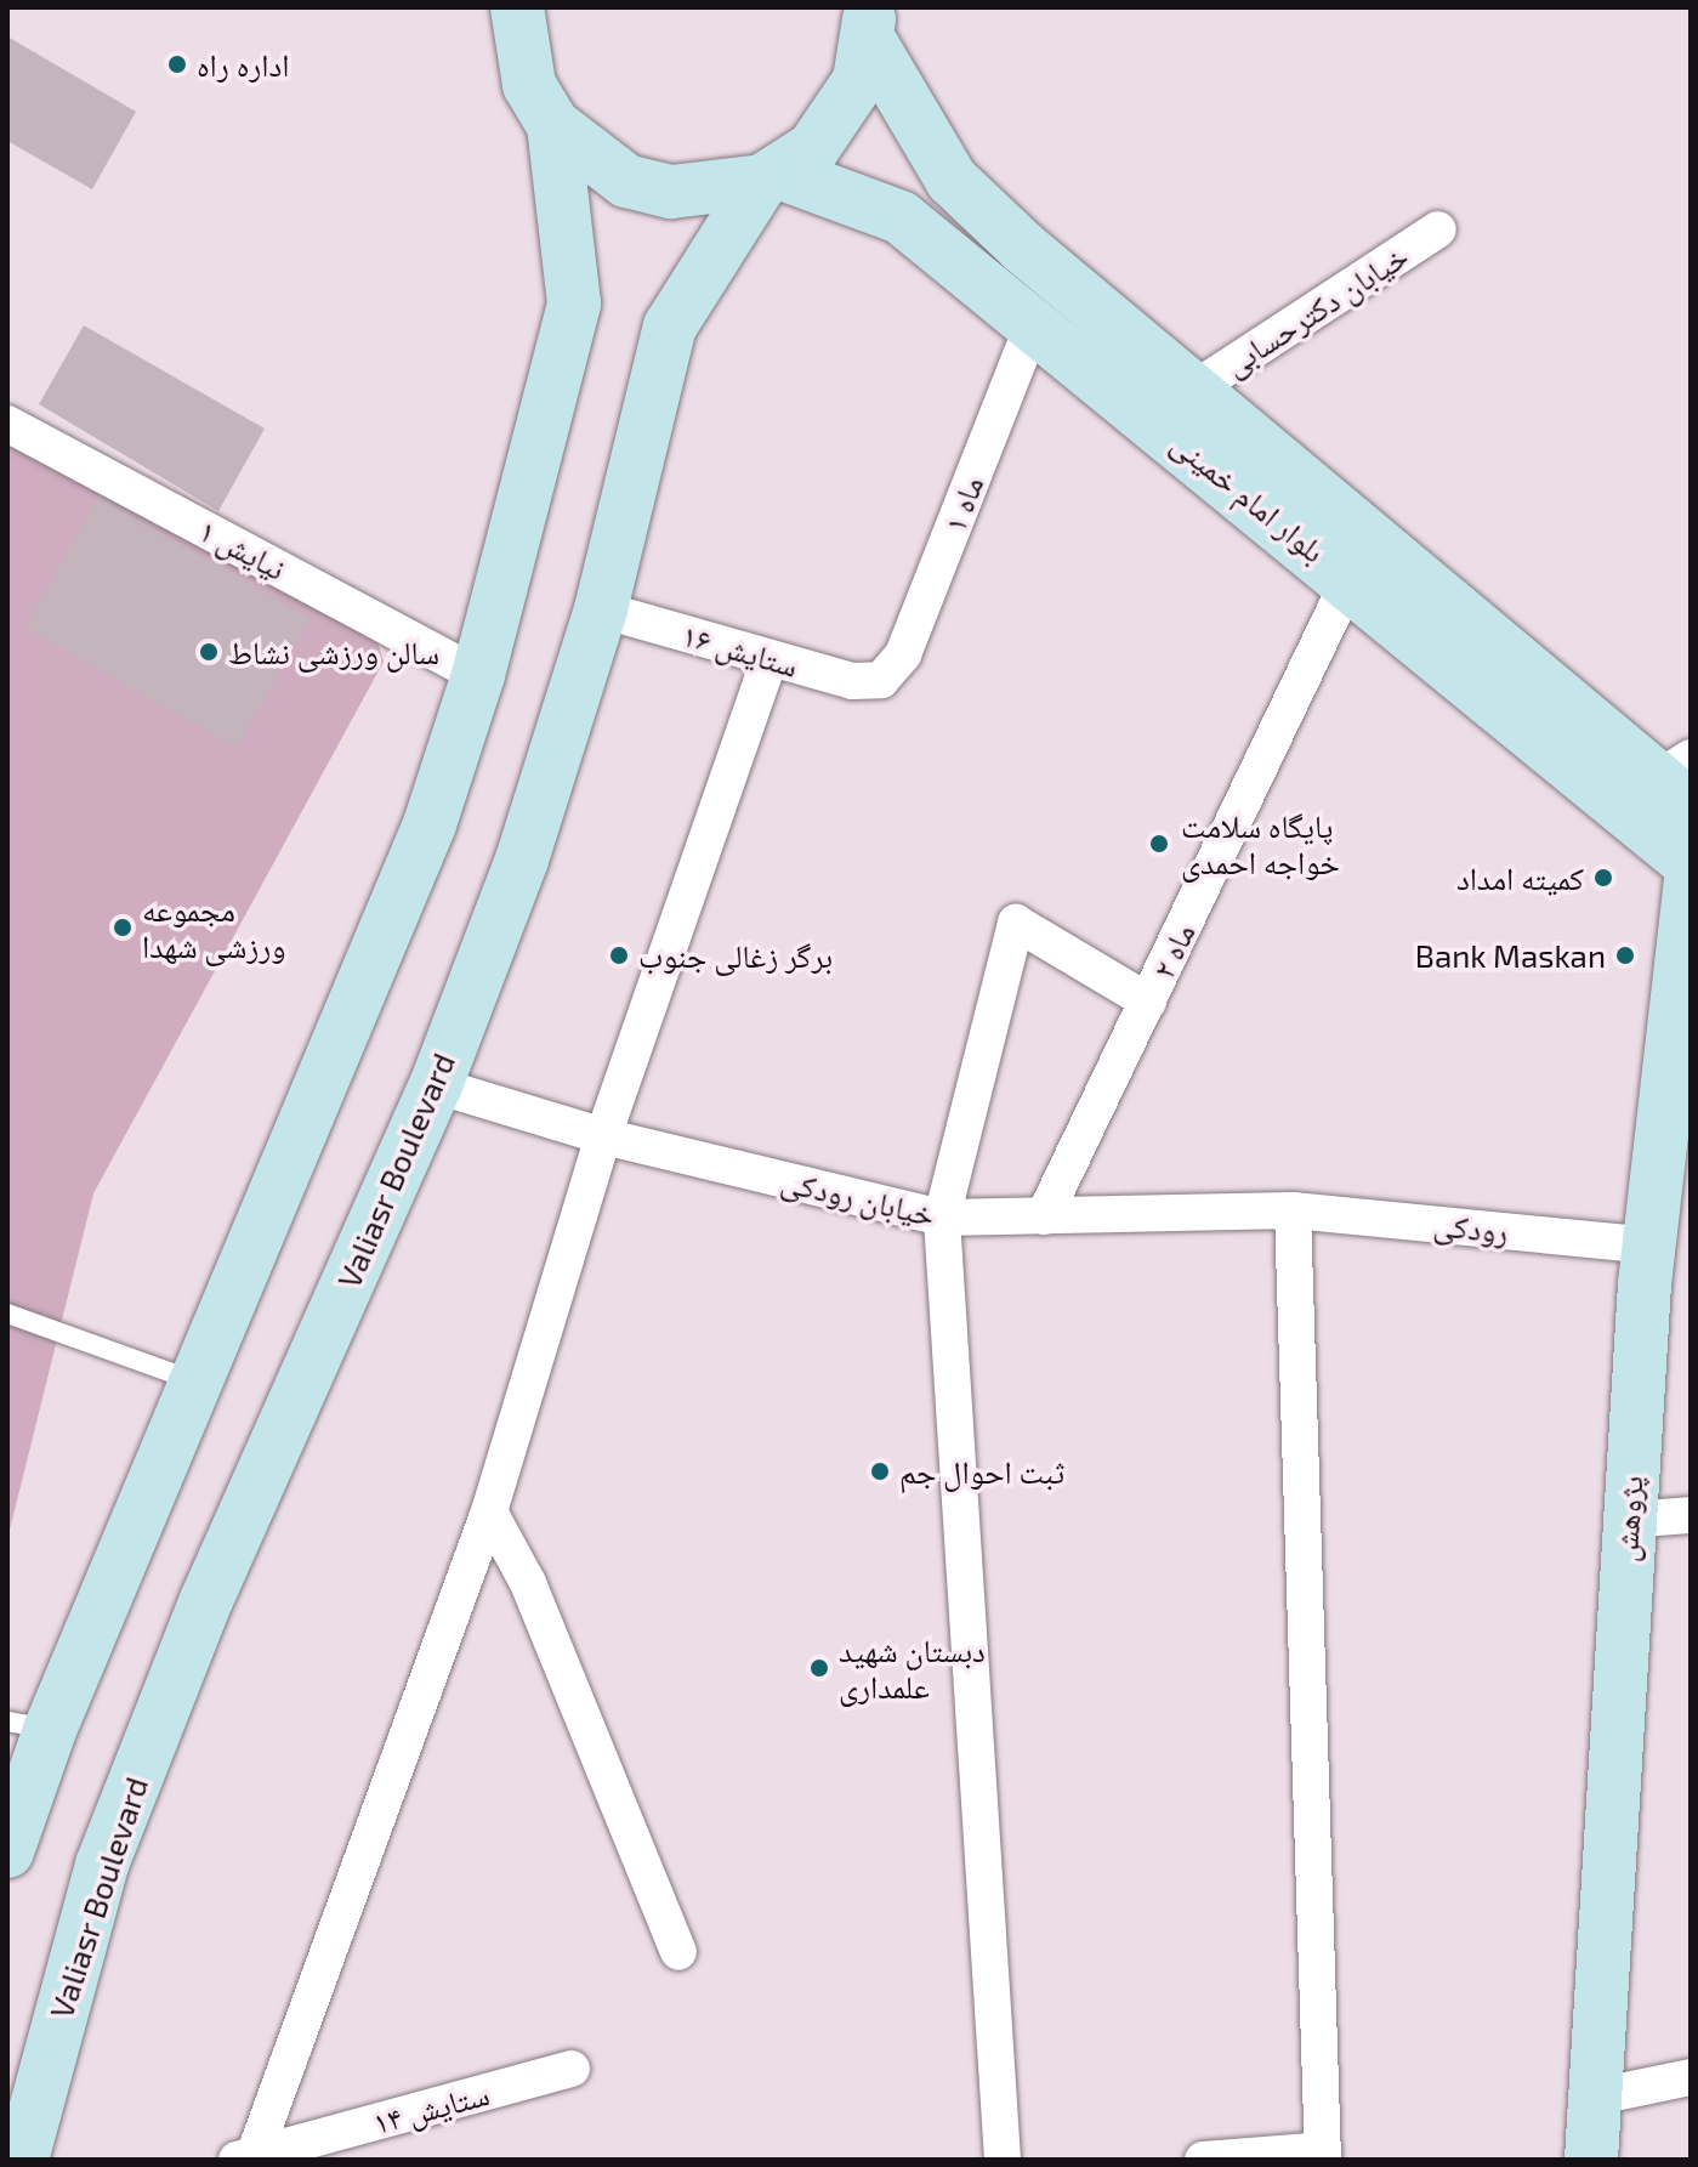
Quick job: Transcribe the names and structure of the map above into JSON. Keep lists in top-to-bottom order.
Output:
{
  "streets": {
    "main road": ["بلوار امام خمینی", "Valiasr Boulevard", "پژوهش"],
    "street": [
      "خیابان دکترحسابی",
      "ماه ۱",
      "نیایش ۱",
      "ستایش ۱۶",
      "ماه ۲",
      "خیابان رودکی",
      "رودکی",
      "ستایش ۱۴"
    ]
  },
  "crossings": [
    ["خیابان دکترحسابی", "بلوار امام خمینی"],
    ["بلوار امام خمینی", "ماه ۱"],
    ["بلوار امام خمینی", "ماه ۲"],
    ["بلوار امام خمینی", "Valiasr Boulevard"],
    ["ماه ۱", "ستایش ۱۶"],
    ["ستایش ۱۶", "Valiasr Boulevard"],
    ["ماه ۲", "خیابان رودکی"],
    ["Valiasr Boulevard", "خیابان رودکی"],
    ["خیابان رودکی", "رودکی"],
    ["رودکی", "پژوهش"]
  ],
  "places": [
    "اداره راه",
    "سالن ورزشی نشاط",
    "پایگاه سلامت خواجه احمدی",
    "کمیته امداد",
    "مجموعه ورزشی شهدا",
    "برگر زغالی جنوب",
    "Bank Maskan",
    "ثبت احوال جم",
    "دبستان شهید علمداری"
  ]
}
